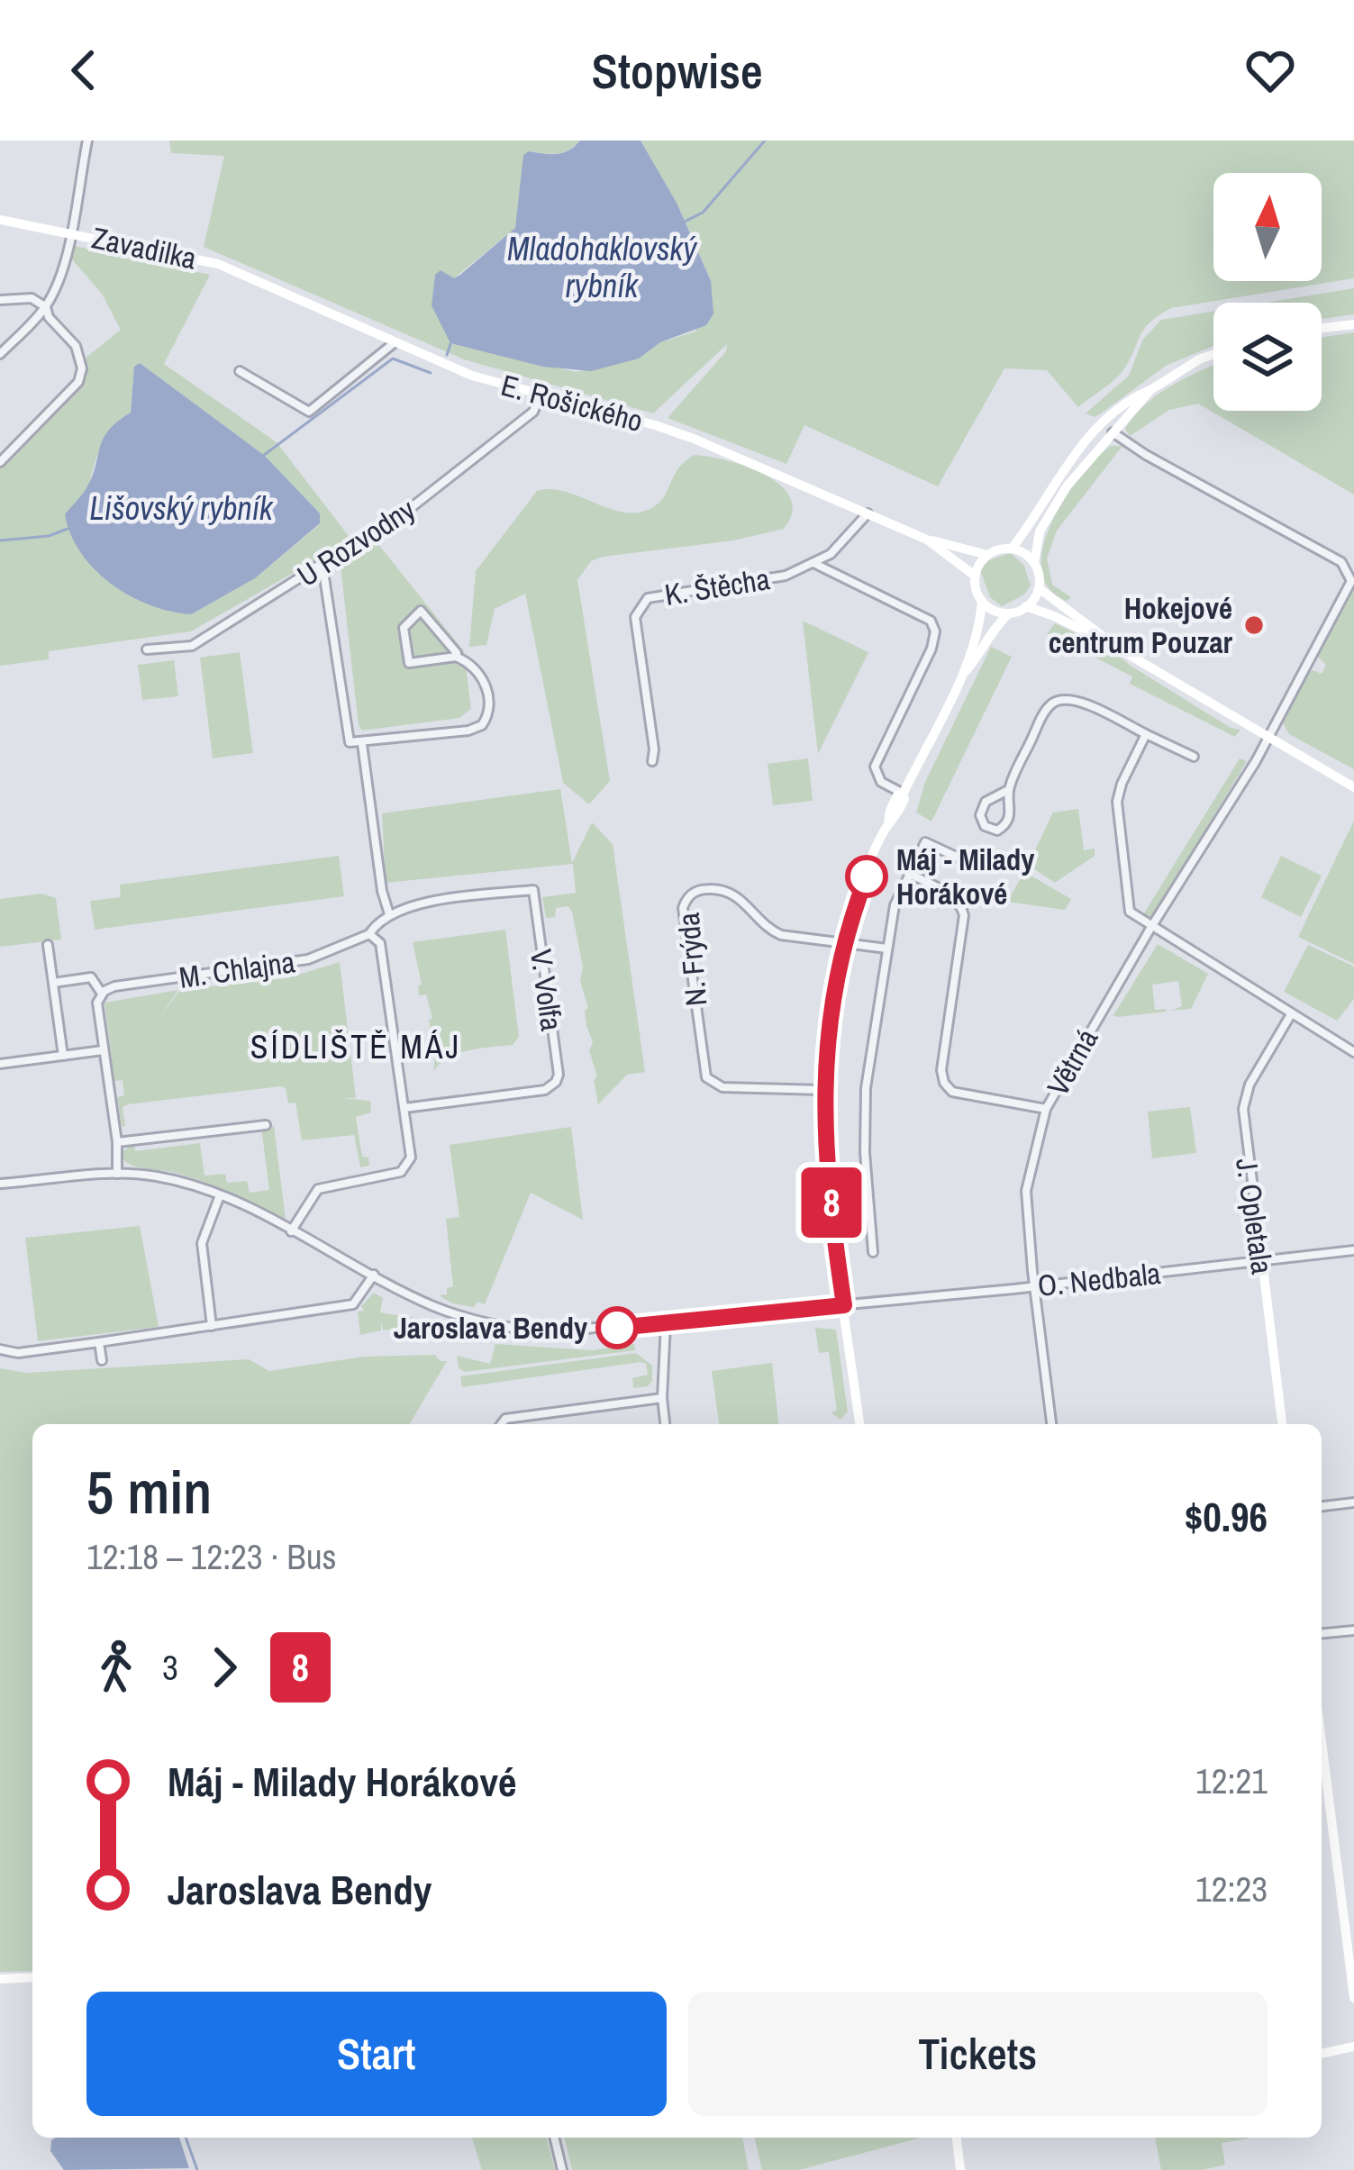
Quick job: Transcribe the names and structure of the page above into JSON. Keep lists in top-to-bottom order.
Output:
{
  "streets": {
    "street": [
      "Zavadilka",
      "E. Rošického",
      "U Rozvodny",
      "K. Štěcha",
      "N. Frýda",
      "M. Chlajna",
      "V. Volfa",
      "Větrná",
      "J. Opletala",
      "O. Nedbala"
    ]
  },
  "crossings": [
    ["Zavadilka", "E. Rošického"],
    ["E. Rošického", "U Rozvodny"],
    ["E. Rošického", "K. Štěcha"],
    ["M. Chlajna", "V. Volfa"],
    ["Větrná", "O. Nedbala"],
    ["J. Opletala", "O. Nedbala"]
  ],
  "districts": ["SÍDLIŠTĚ MÁJ"],
  "water": ["Mladohaklovský rybník", "Lišovský rybník"],
  "places": ["Hokejové centrum Pouzar", "Máj - Milady Horákové", "Jaroslava Bendy"],
  "lines": ["bus line 8"],
  "north": "top",
  "page": {
    "header": "Stopwise",
    "on_map": "8",
    "heading": ["5 min", "12:18 – 12:23 · Bus", "$0.96"],
    "legs": ["3", "8"],
    "list": [
      {
        "name": "Máj - Milady Horákové",
        "value": "12:21"
      },
      {
        "name": "Jaroslava Bendy",
        "value": "12:23"
      }
    ],
    "buttons": ["Start", "Tickets"]
  }
}
